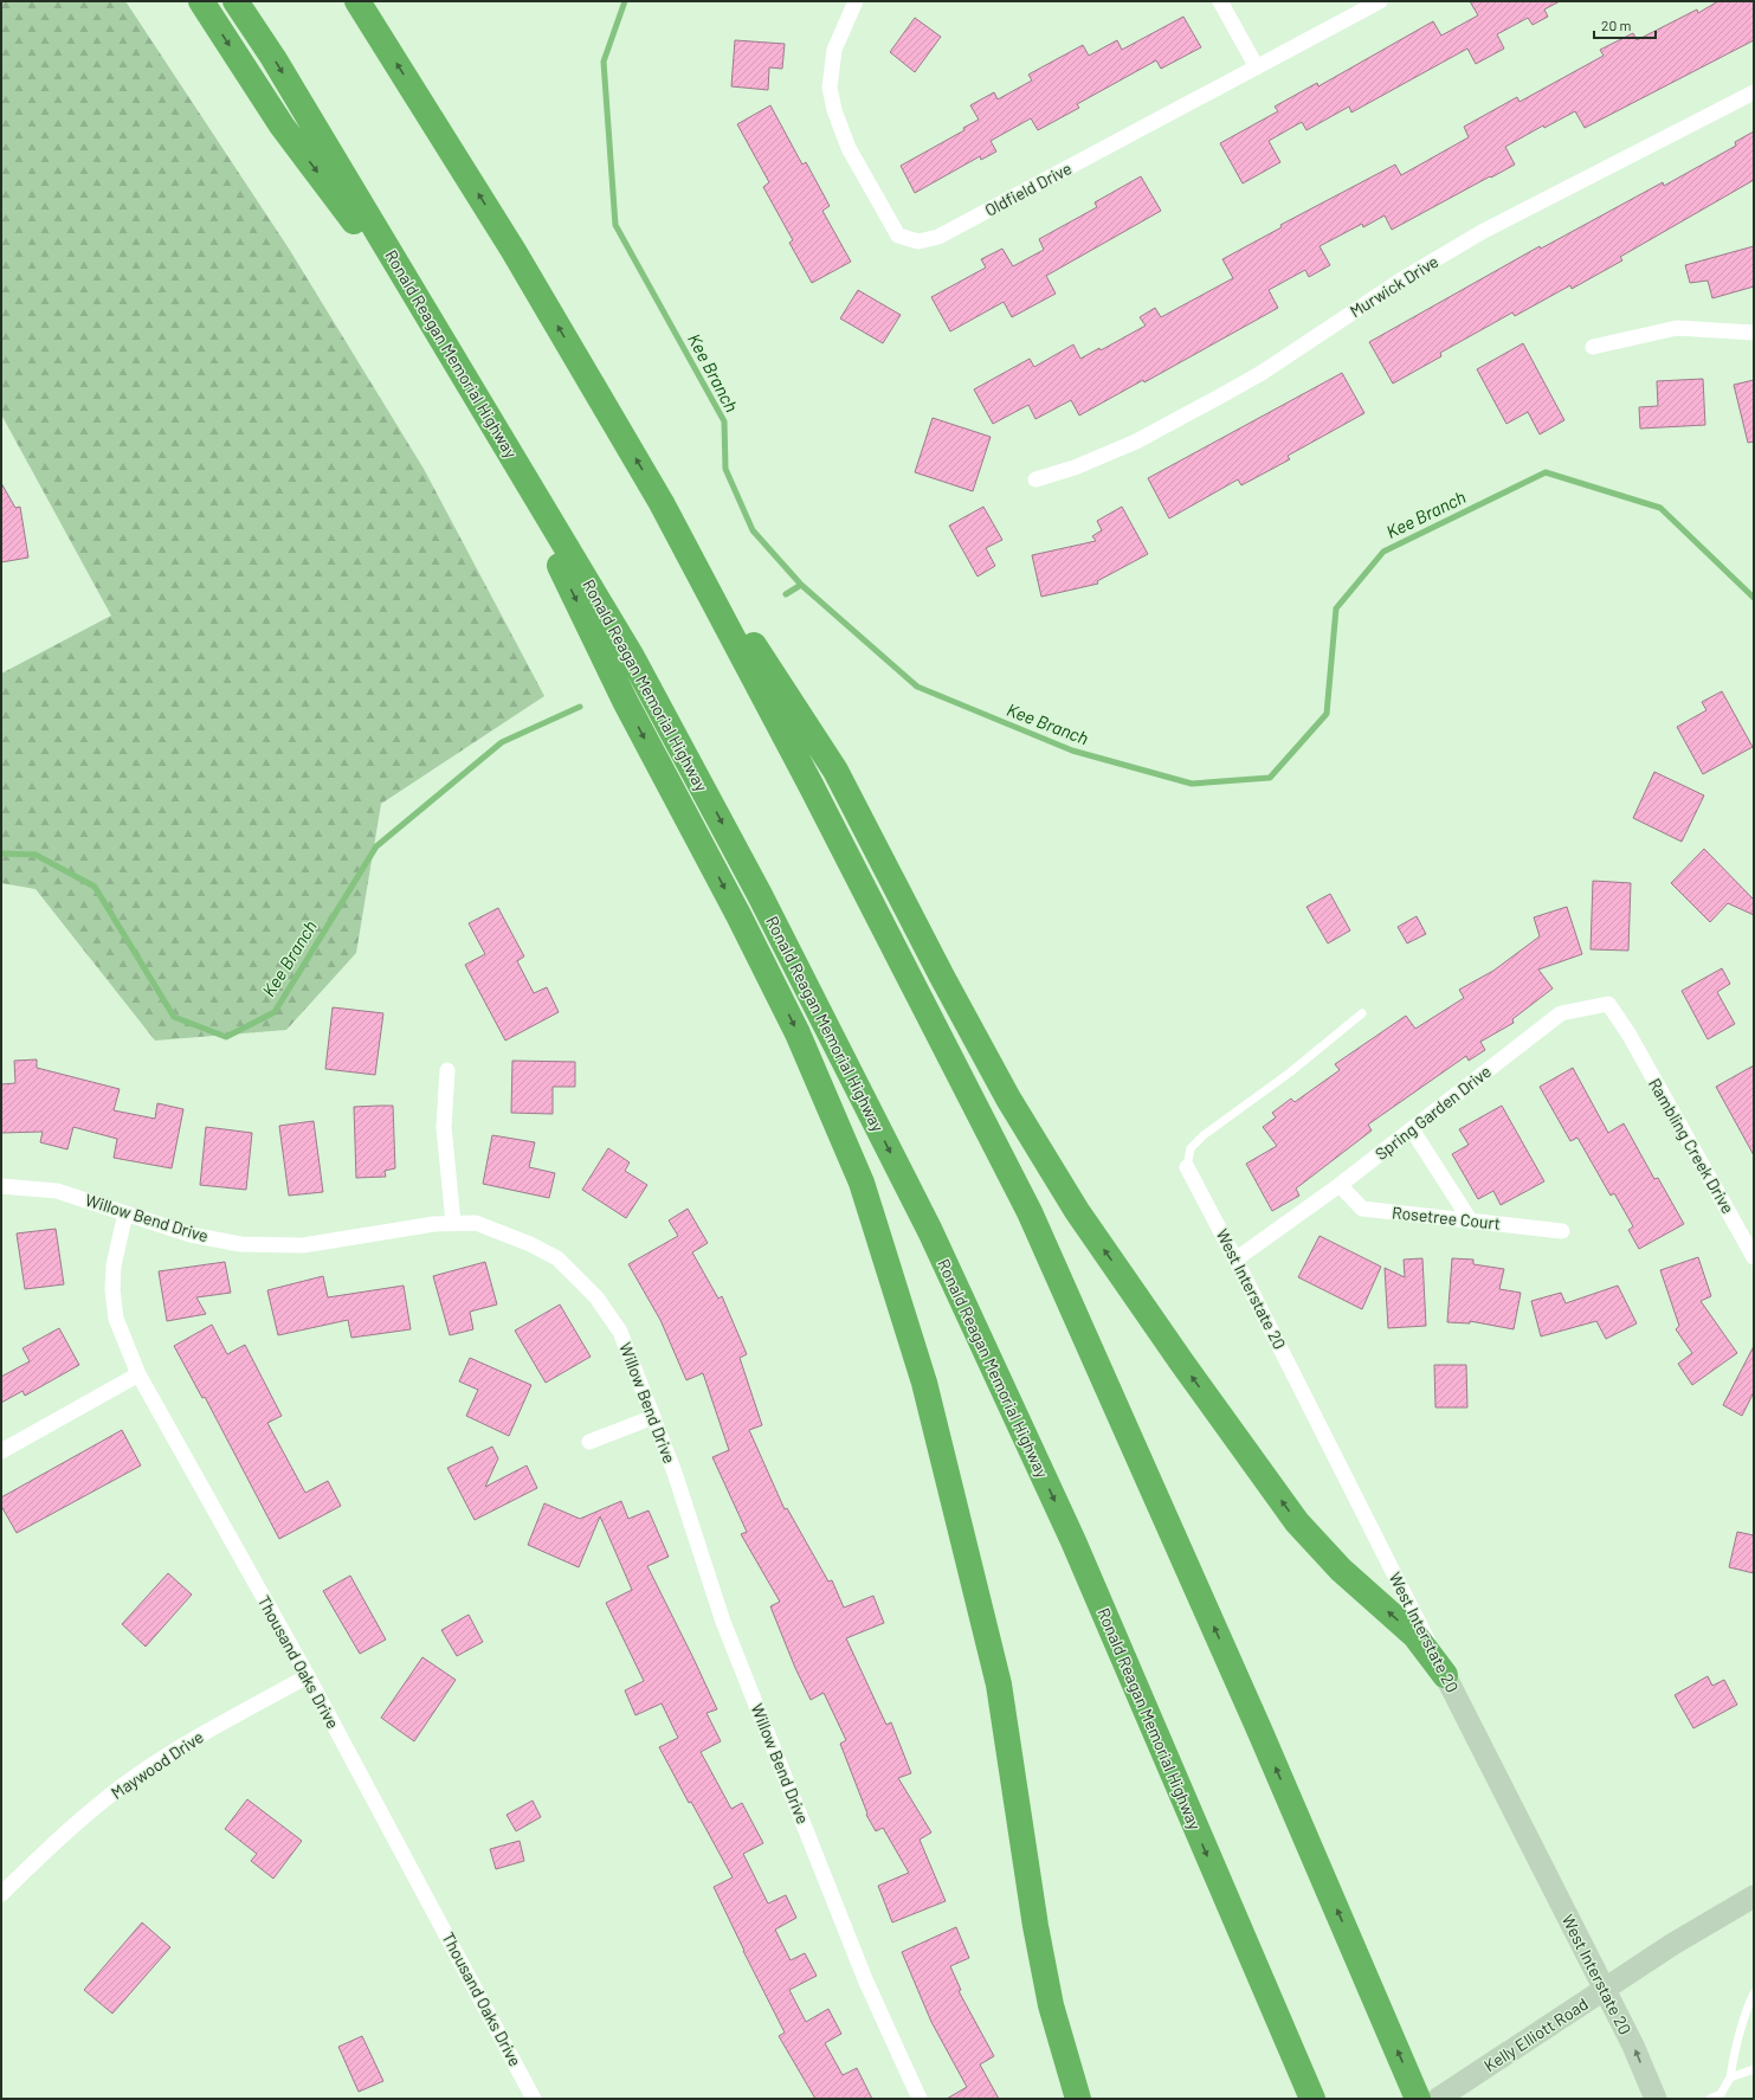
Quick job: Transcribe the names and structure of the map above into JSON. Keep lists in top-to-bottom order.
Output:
{
  "streets": {
    "highway": ["Ronald Reagan Memorial Highway"],
    "main road": ["West Interstate 20", "Kelly Elliott Road"],
    "street": [
      "Oldfield Drive",
      "Murwick Drive",
      "Spring Garden Drive",
      "Rambling Creek Drive",
      "Willow Bend Drive",
      "Rosetree Court",
      "Thousand Oaks Drive",
      "Maywood Drive"
    ]
  },
  "crossings": [
    ["Spring Garden Drive", "Rambling Creek Drive"],
    ["Spring Garden Drive", "Rosetree Court"],
    ["Spring Garden Drive", "West Interstate 20"],
    ["Willow Bend Drive", "Thousand Oaks Drive"],
    ["West Interstate 20", "Kelly Elliott Road"],
    ["Thousand Oaks Drive", "Maywood Drive"]
  ],
  "water": ["Kee Branch"],
  "scale_bar": "20 m"
}
